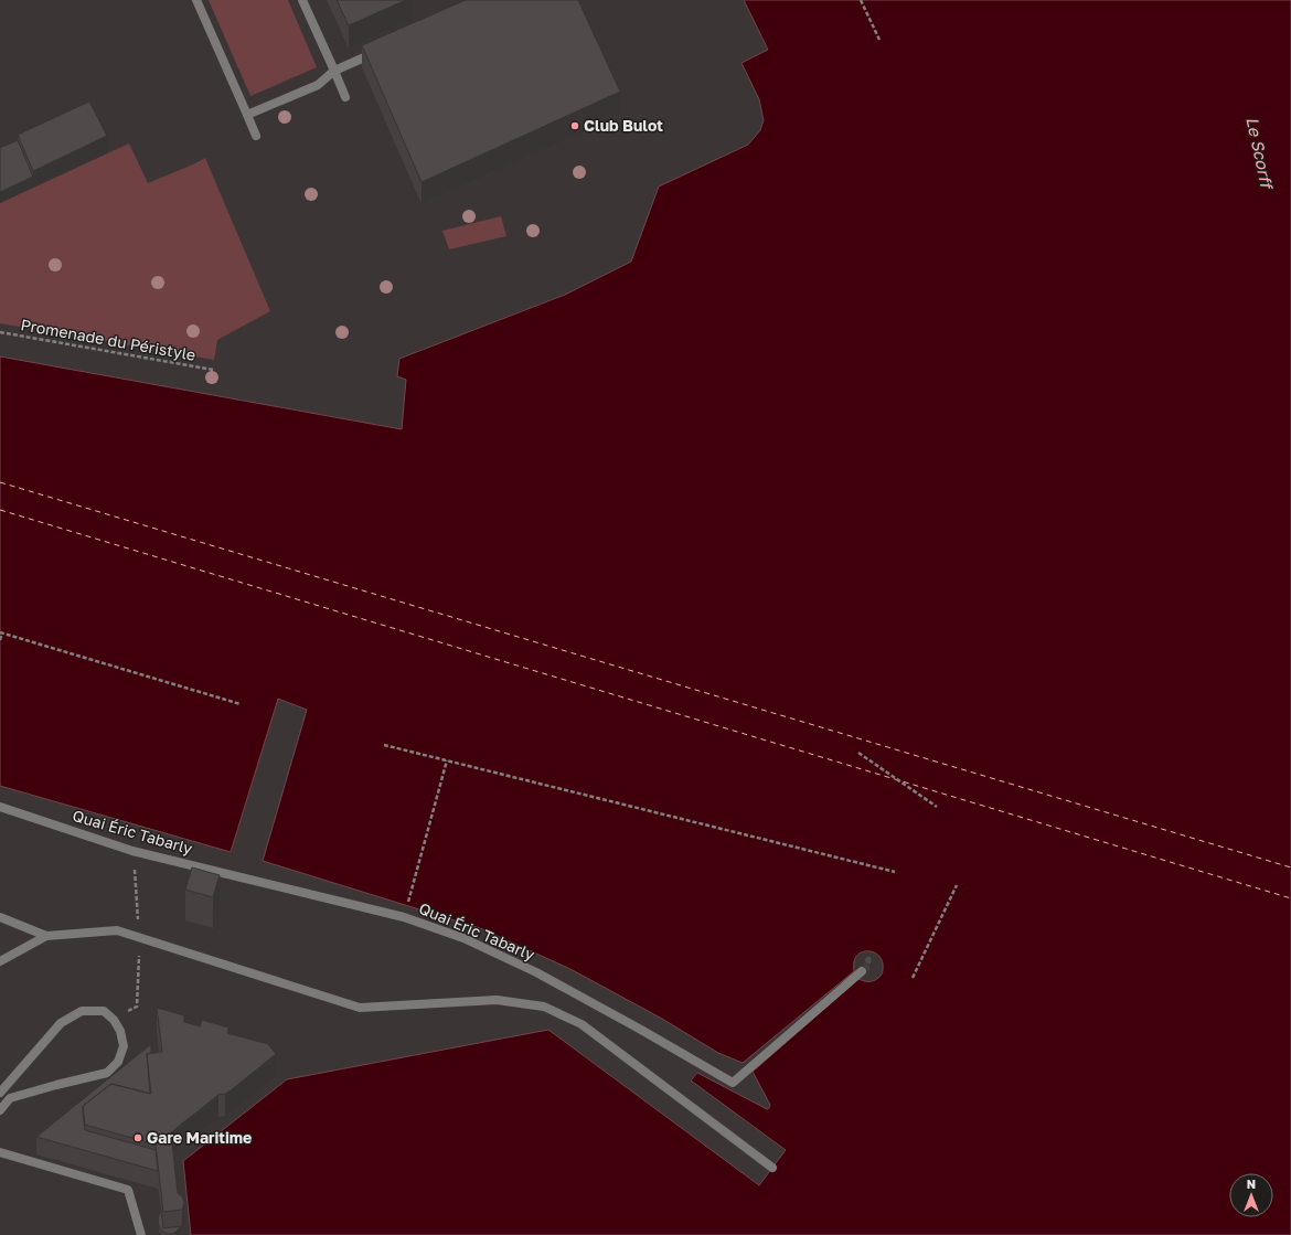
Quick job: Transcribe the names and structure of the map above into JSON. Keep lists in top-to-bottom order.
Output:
{
  "streets": {
    "street": ["Quai Éric Tabarly"],
    "path": ["Promenade du Péristyle"]
  },
  "water": ["Le Scorff"],
  "places": ["Club Bulot", "Gare Maritime"],
  "north": "top"
}
